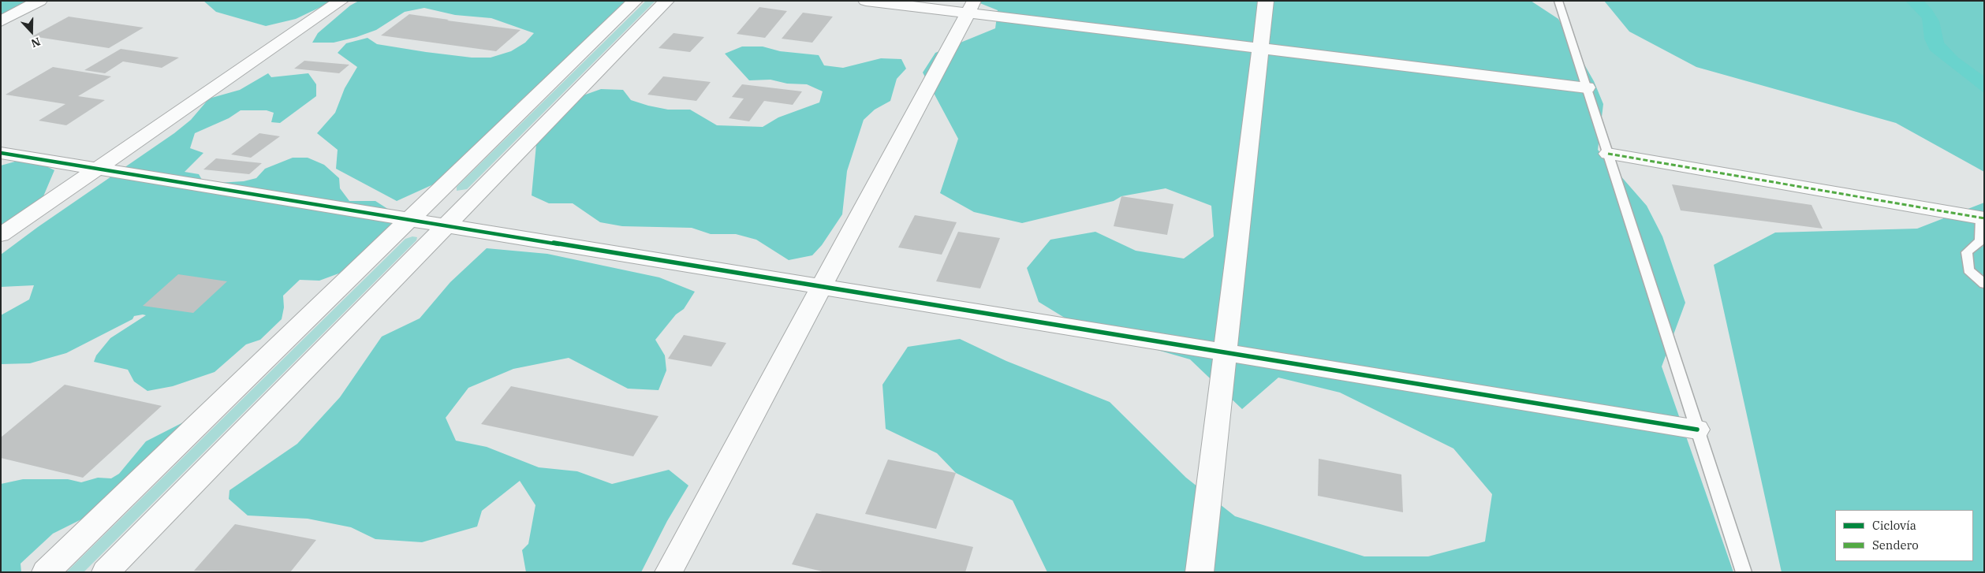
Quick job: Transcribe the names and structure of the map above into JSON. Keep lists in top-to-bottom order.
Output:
{
  "legend": ["Ciclovía", "Sendero"],
  "north": "bottom"
}
